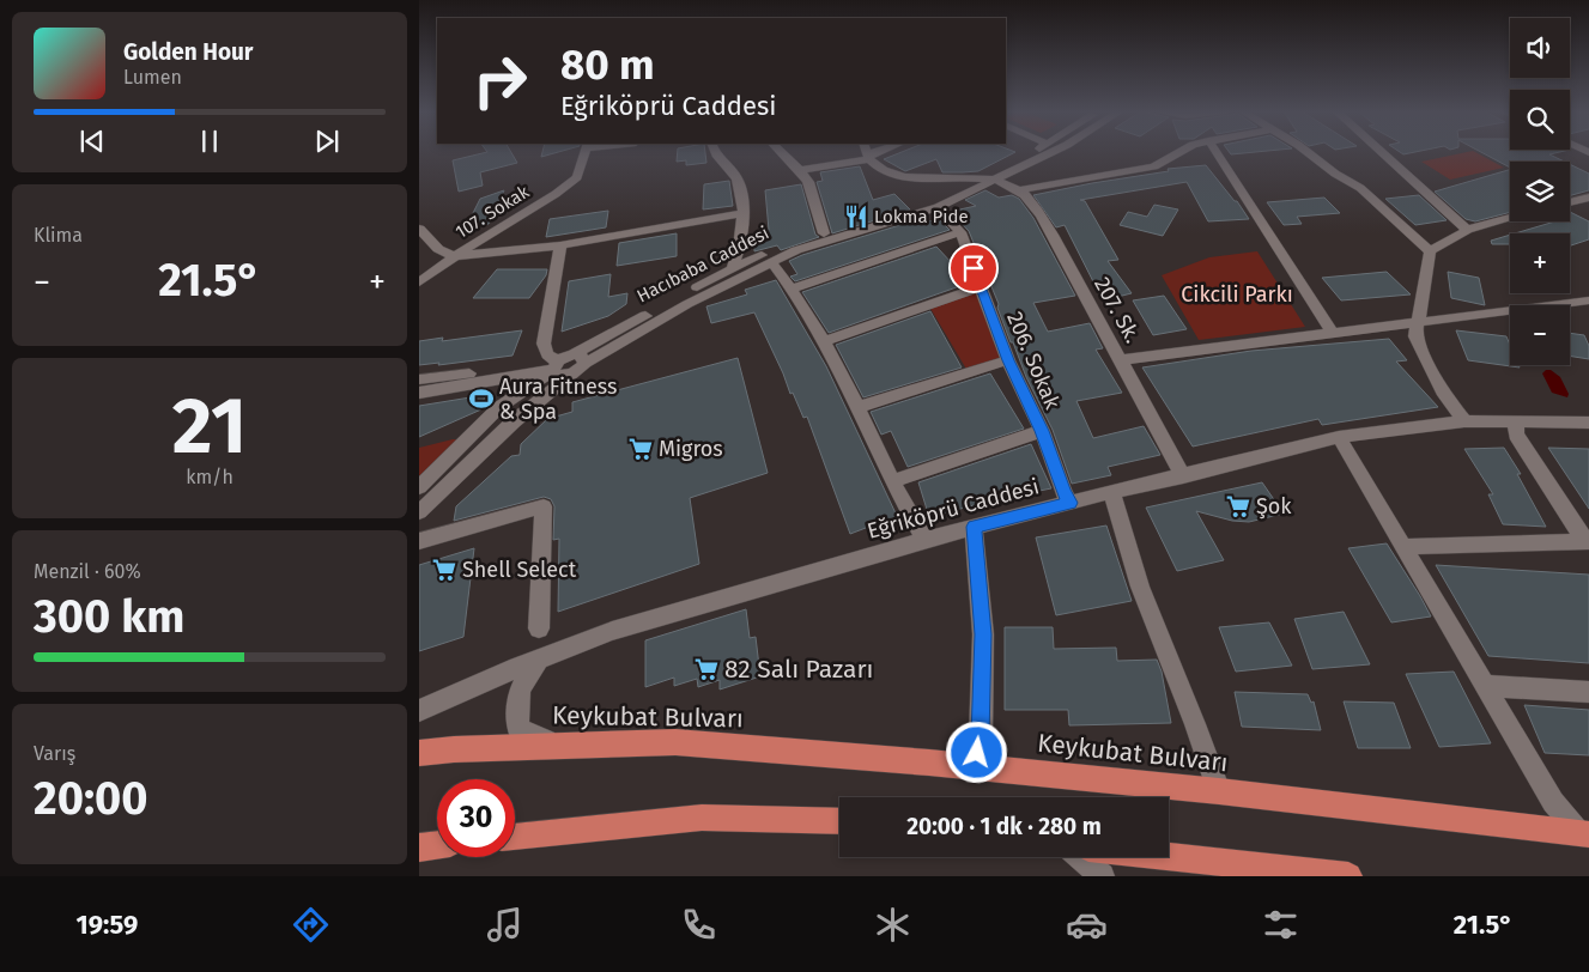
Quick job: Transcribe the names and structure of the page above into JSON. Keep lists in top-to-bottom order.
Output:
{
  "streets": {
    "highway": ["Keykubat Bulvarı"],
    "street": [
      "107. Sokak",
      "Hacıbaba Caddesi",
      "207. Sk.",
      "206. Sokak",
      "Eğriköprü Caddesi"
    ]
  },
  "crossings": [
    ["Hacıbaba Caddesi", "207. Sk."],
    ["207. Sk.", "Eğriköprü Caddesi"],
    ["206. Sokak", "Eğriköprü Caddesi"]
  ],
  "parks": ["Cikcili Parkı"],
  "places": {
    "restaurant": ["Lokma Pide"],
    "sports": ["Aura Fitness & Spa"],
    "supermarket": [
      "Migros",
      "Şok",
      "Shell Select",
      "82 Salı Pazarı"
    ]
  },
  "page": {
    "map_buttons": ["+", "−"],
    "turn": ["80 m", "Eğriköprü Caddesi"],
    "song": ["Golden Hour", "Lumen"],
    "tile": [
      "Klima",
      ["21", "km/h"],
      ["Menzil · 60%", "300 km"],
      ["Varış", "20:00"]
    ],
    "heat": ["−", "21.5°", "+"],
    "limit": "30",
    "trip": "20:00 · 1 dk · 280 m",
    "tabs": ["19:59", "21.5°"]
  }
}
